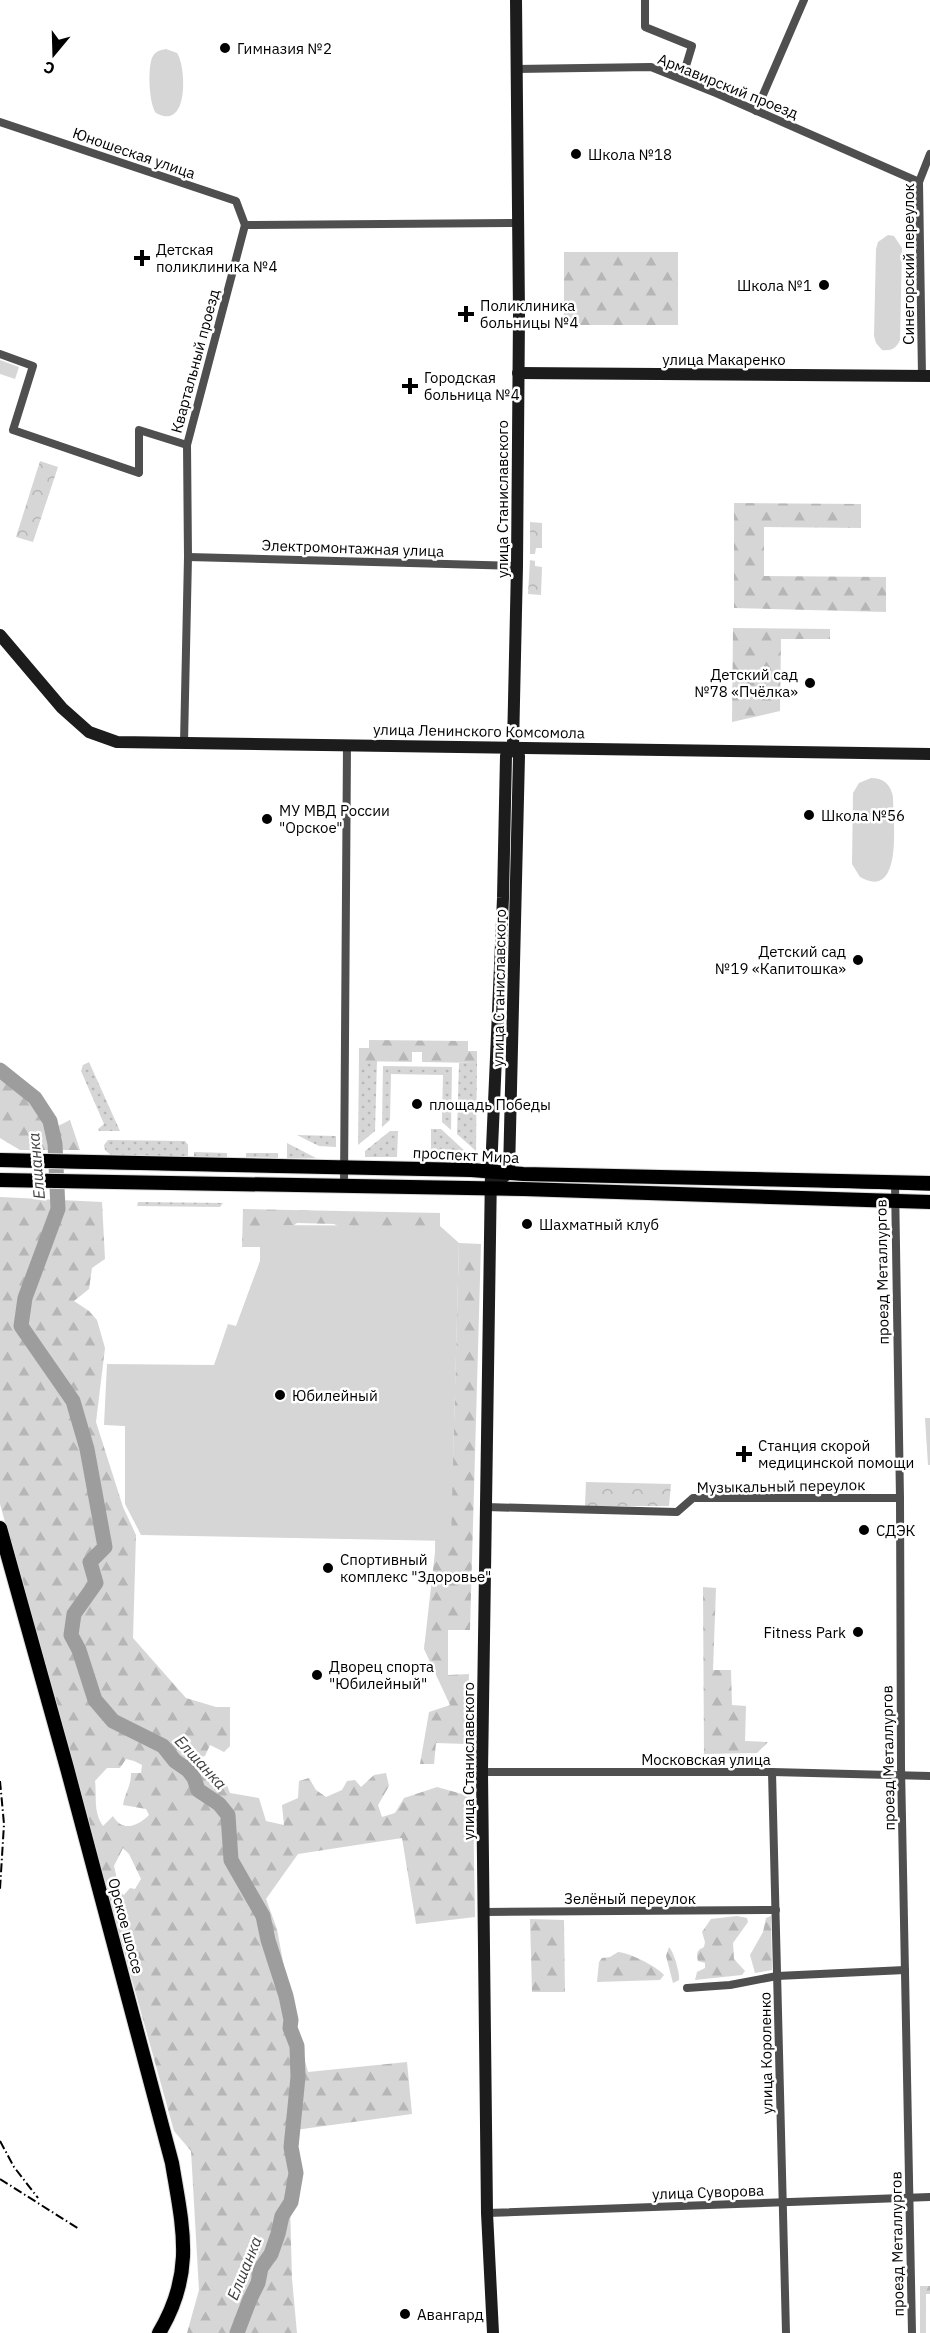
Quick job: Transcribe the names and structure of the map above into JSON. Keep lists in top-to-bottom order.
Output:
{
  "streets": {
    "main road": [
      "улица Макаренко",
      "улица Станиславского",
      "улица Ленинского Комсомола",
      "проспект Мира",
      "Орское шоссе"
    ],
    "street": [
      "Армавирский проезд",
      "Юношеская улица",
      "Синегорский переулок",
      "Квартальный проезд",
      "Электромонтажная улица",
      "проезд Металлургов",
      "Музыкальный переулок",
      "Московская улица",
      "Зелёный переулок",
      "улица Короленко",
      "улица Суворова"
    ]
  },
  "crossings": [
    ["Армавирский проезд", "Синегорский переулок"],
    ["Армавирский проезд", "улица Станиславского"],
    ["Юношеская улица", "Квартальный проезд"],
    ["Синегорский переулок", "улица Макаренко"],
    ["улица Макаренко", "улица Станиславского"],
    ["Квартальный проезд", "Электромонтажная улица"],
    ["Квартальный проезд", "улица Ленинского Комсомола"],
    ["улица Станиславского", "Электромонтажная улица"],
    ["улица Станиславского", "улица Ленинского Комсомола"],
    ["улица Станиславского", "проспект Мира"],
    ["улица Станиславского", "Музыкальный переулок"],
    ["улица Станиславского", "Московская улица"],
    ["улица Станиславского", "Зелёный переулок"],
    ["улица Станиславского", "улица Суворова"],
    ["проспект Мира", "проезд Металлургов"],
    ["проезд Металлургов", "Музыкальный переулок"],
    ["проезд Металлургов", "Московская улица"],
    ["проезд Металлургов", "улица Суворова"],
    ["Московская улица", "улица Короленко"],
    ["Зелёный переулок", "улица Короленко"],
    ["улица Короленко", "улица Суворова"]
  ],
  "water": ["Елшанка"],
  "places": {
    "other": [
      "Гимназия №2",
      "Школа №18",
      "Школа №1",
      "Детский сад №78 «Пчёлка»",
      "Школа №56",
      "МУ МВД России \"Орское\"",
      "Детский сад №19 «Капитошка»",
      "площадь Победы",
      "Шахматный клуб",
      "Юбилейный",
      "СДЭК",
      "Спортивный комплекс \"Здоровье\"",
      "Fitness Park",
      "Дворец спорта \"Юбилейный\"",
      "Авангард"
    ],
    "health": [
      "Детская поликлиника №4",
      "Поликлиника больницы №4",
      "Городская больница №4",
      "Станция скорой медицинской помощи"
    ]
  },
  "north": "bottom"
}
